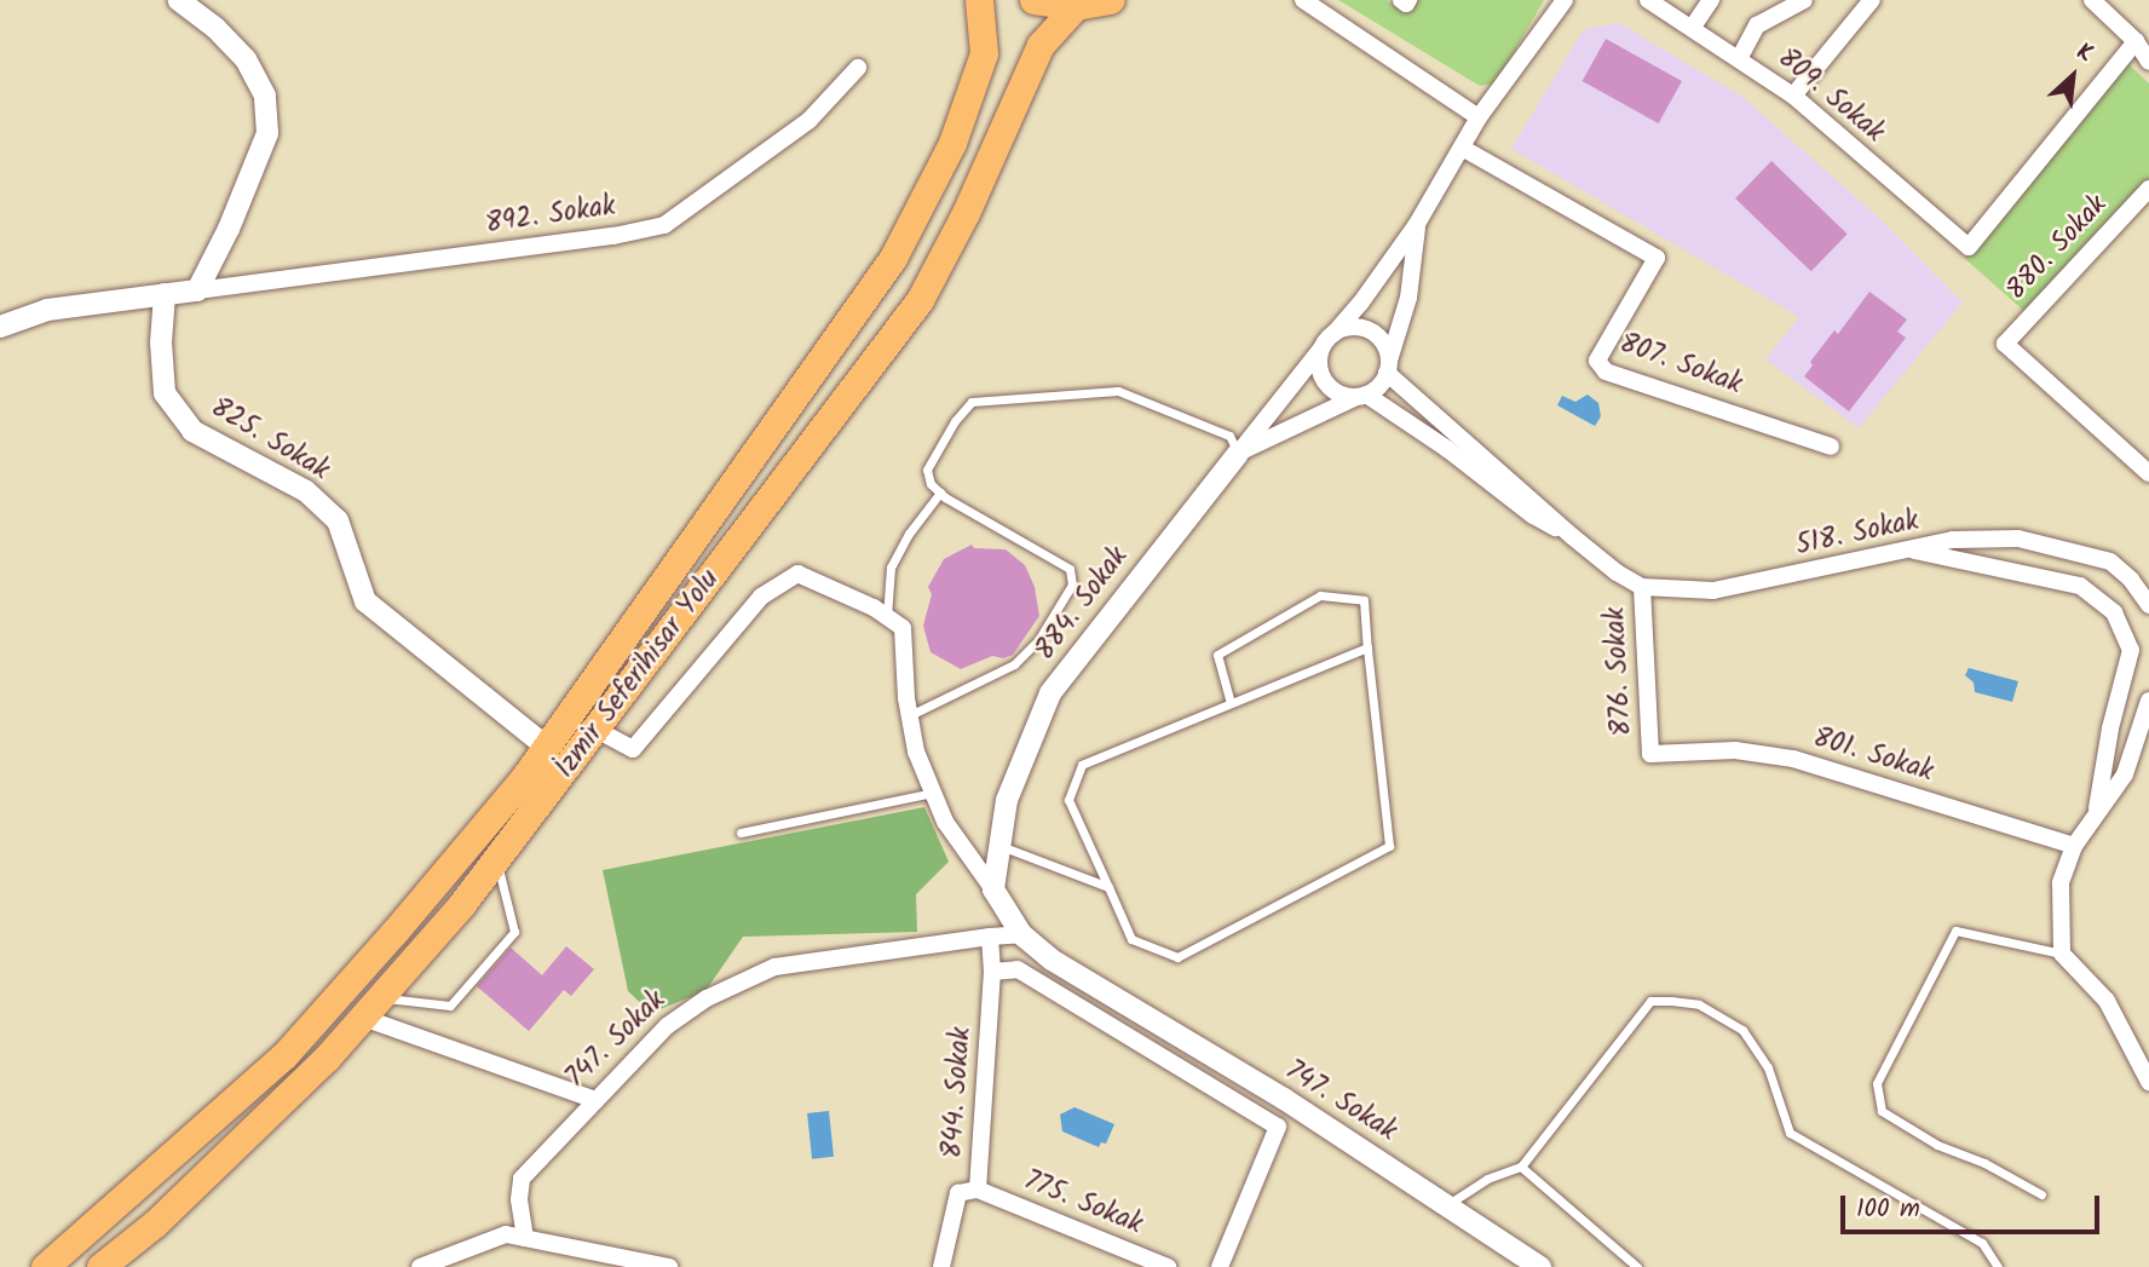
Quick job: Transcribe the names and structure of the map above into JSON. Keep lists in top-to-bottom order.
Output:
{
  "streets": {
    "main road": ["İzmir Seferihisar Yolu"],
    "street": [
      "809. Sokak",
      "892. Sokak",
      "880. Sokak",
      "807. Sokak",
      "825. Sokak",
      "518. Sokak",
      "884. Sokak",
      "876. Sokak",
      "801. Sokak",
      "747. Sokak",
      "844. Sokak",
      "775. Sokak"
    ]
  },
  "crossings": [
    ["825. Sokak", "İzmir Seferihisar Yolu"],
    ["518. Sokak", "884. Sokak"],
    ["518. Sokak", "876. Sokak"],
    ["876. Sokak", "801. Sokak"],
    ["747. Sokak", "844. Sokak"],
    ["844. Sokak", "775. Sokak"]
  ],
  "scale_bar": "100 m",
  "north": "top right"
}
